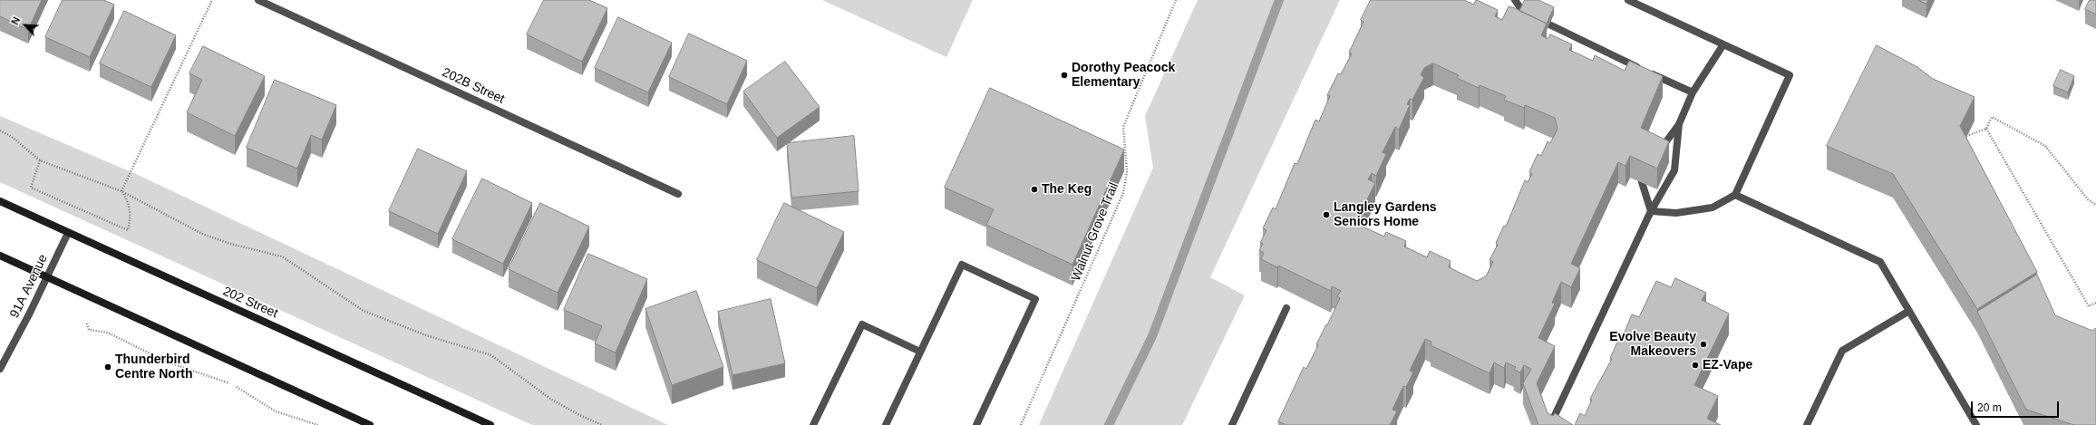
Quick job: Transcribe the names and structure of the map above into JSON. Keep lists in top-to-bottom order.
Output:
{
  "streets": {
    "main road": ["202 Street"],
    "street": ["202B Street", "91A Avenue"],
    "path": ["Walnut Grove Trail"]
  },
  "crossings": [
    ["91A Avenue", "202 Street"]
  ],
  "places": [
    "Dorothy Peacock Elementary",
    "The Keg",
    "Langley Gardens Seniors Home",
    "Evolve Beauty Makeovers",
    "EZ-Vape",
    "Thunderbird Centre North"
  ],
  "scale_bar": "20 m",
  "north": "top left"
}
